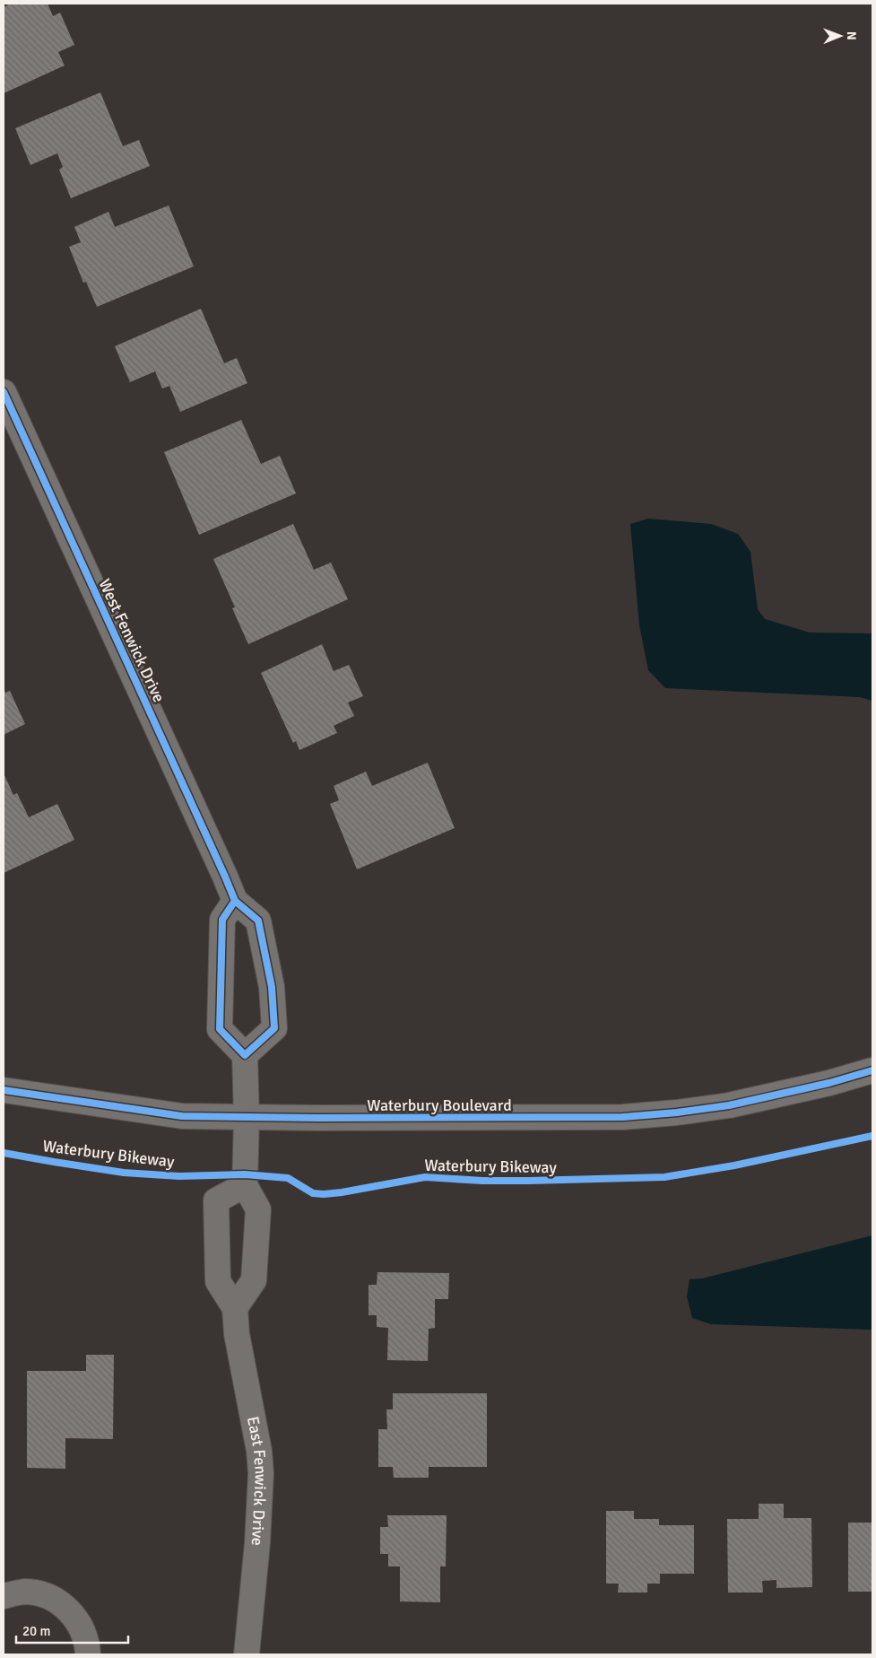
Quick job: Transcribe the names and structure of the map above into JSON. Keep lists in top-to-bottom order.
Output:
{
  "streets": {
    "street": ["West Fenwick Drive", "Waterbury Boulevard", "East Fenwick Drive"],
    "cycle path": ["Waterbury Bikeway"]
  },
  "scale_bar": "20 m",
  "north": "right"
}
